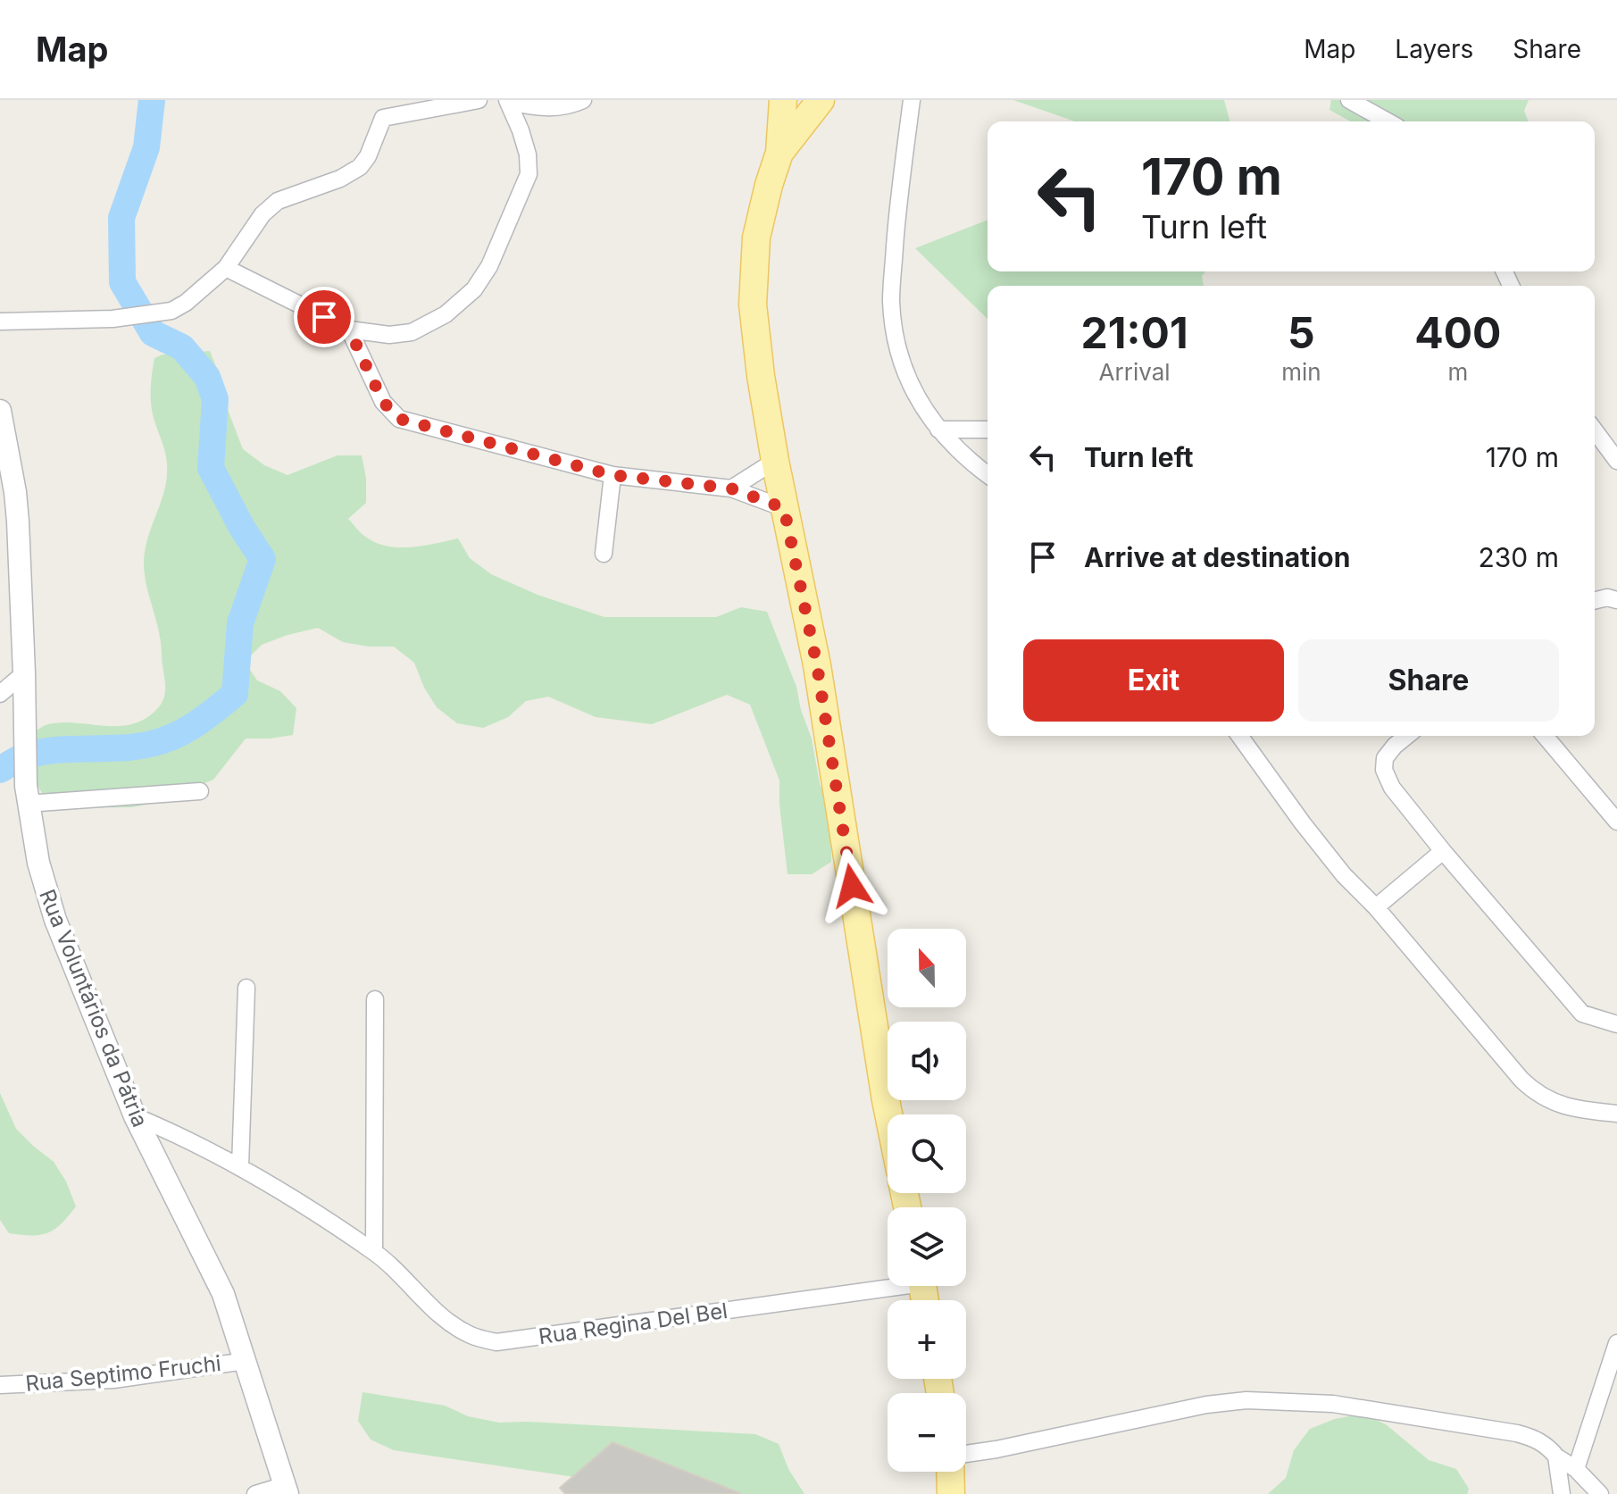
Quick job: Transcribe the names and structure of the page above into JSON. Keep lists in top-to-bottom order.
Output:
{
  "streets": {
    "street": ["Rua Voluntários da Pátria", "Rua Regina Del Bel", "Rua Septimo Fruchi"]
  },
  "crossings": [
    ["Rua Voluntários da Pátria", "Rua Regina Del Bel"],
    ["Rua Voluntários da Pátria", "Rua Septimo Fruchi"]
  ],
  "north": "top",
  "page": {
    "header": "Map",
    "nav": ["Map", "Layers", "Share"],
    "turn": ["170 m", "Turn left"],
    "eta": [
      "21:01",
      "Arrival",
      "5",
      "min",
      "400",
      "m"
    ],
    "list": [
      {
        "name": "Turn left",
        "value": "170 m"
      },
      {
        "name": "Arrive at destination",
        "value": "230 m"
      }
    ],
    "buttons": ["Exit", "Share"],
    "map_buttons": ["+", "−"]
  }
}
